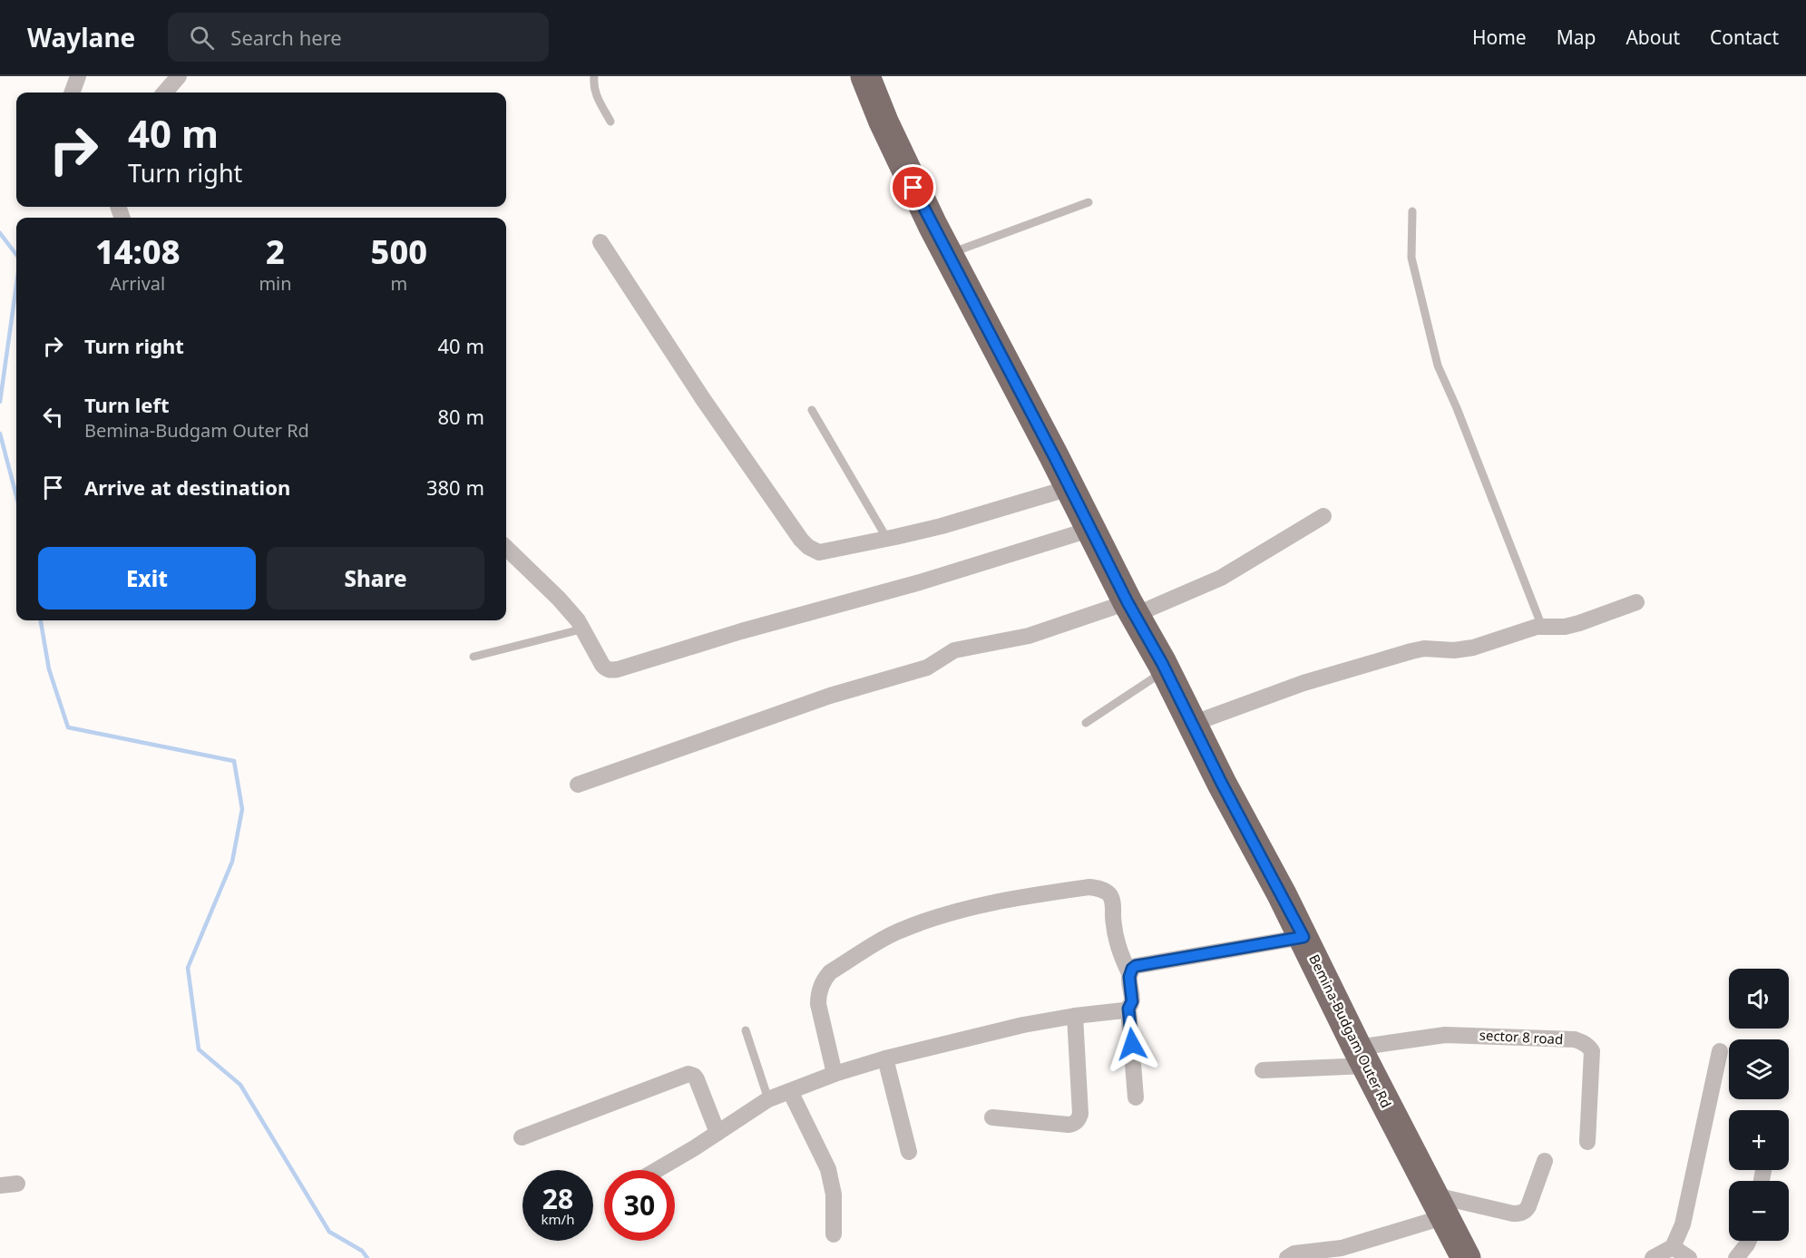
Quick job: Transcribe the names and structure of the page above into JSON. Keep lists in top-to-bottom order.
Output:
{
  "streets": {
    "highway": ["Bemina-Budgam Outer Rd"],
    "street": ["sector 8 road"]
  },
  "crossings": [
    ["Bemina-Budgam Outer Rd", "sector 8 road"]
  ],
  "page": {
    "header": "Waylane",
    "search": "Search here",
    "nav": [
      "Home",
      "Map",
      "About",
      "Contact"
    ],
    "turn": ["40 m", "Turn right"],
    "eta": [
      "14:08",
      "Arrival",
      "2",
      "min",
      "500",
      "m"
    ],
    "list": [
      {
        "name": "Turn right",
        "value": "40 m"
      },
      {
        "name": "Turn left",
        "note": "Bemina-Budgam Outer Rd",
        "value": "80 m"
      },
      {
        "name": "Arrive at destination",
        "value": "380 m"
      }
    ],
    "buttons": ["Exit", "Share"],
    "map_buttons": ["+", "−"],
    "speed": "28 km/h",
    "limit": "30"
  }
}
